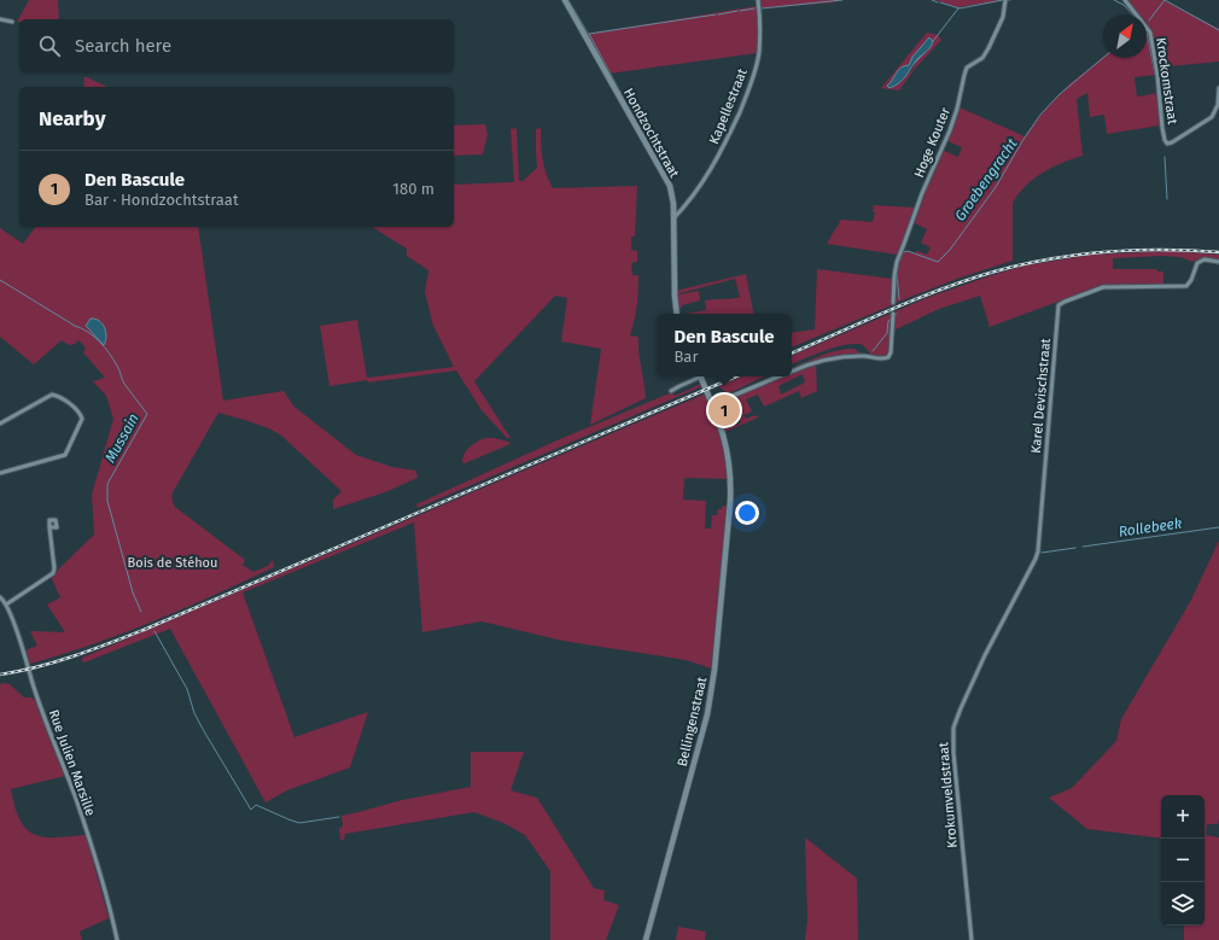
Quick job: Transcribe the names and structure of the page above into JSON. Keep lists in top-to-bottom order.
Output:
{
  "streets": {
    "street": [
      "Krockomstraat",
      "Kapellestraat",
      "Hondzochtstraat",
      "Hoge Kouter",
      "Karel Devischstraat",
      "Bellingenstraat",
      "Rue Julien Marsille",
      "Krokumveldstraat"
    ]
  },
  "crossings": [
    ["Kapellestraat", "Hondzochtstraat"],
    ["Karel Devischstraat", "Krokumveldstraat"]
  ],
  "water": ["Groebengracht", "Mussain", "Rollebeek"],
  "parks": ["Bois de Stéhou"],
  "north": "top right",
  "page": {
    "search": "Search here",
    "heading": "Nearby",
    "list": [
      {
        "mark": "1",
        "name": "Den Bascule",
        "note": "Bar · Hondzochtstraat",
        "value": "180 m"
      }
    ],
    "popup": ["Den Bascule", "Bar"],
    "pins": "1",
    "map_buttons": ["+", "−"]
  }
}
